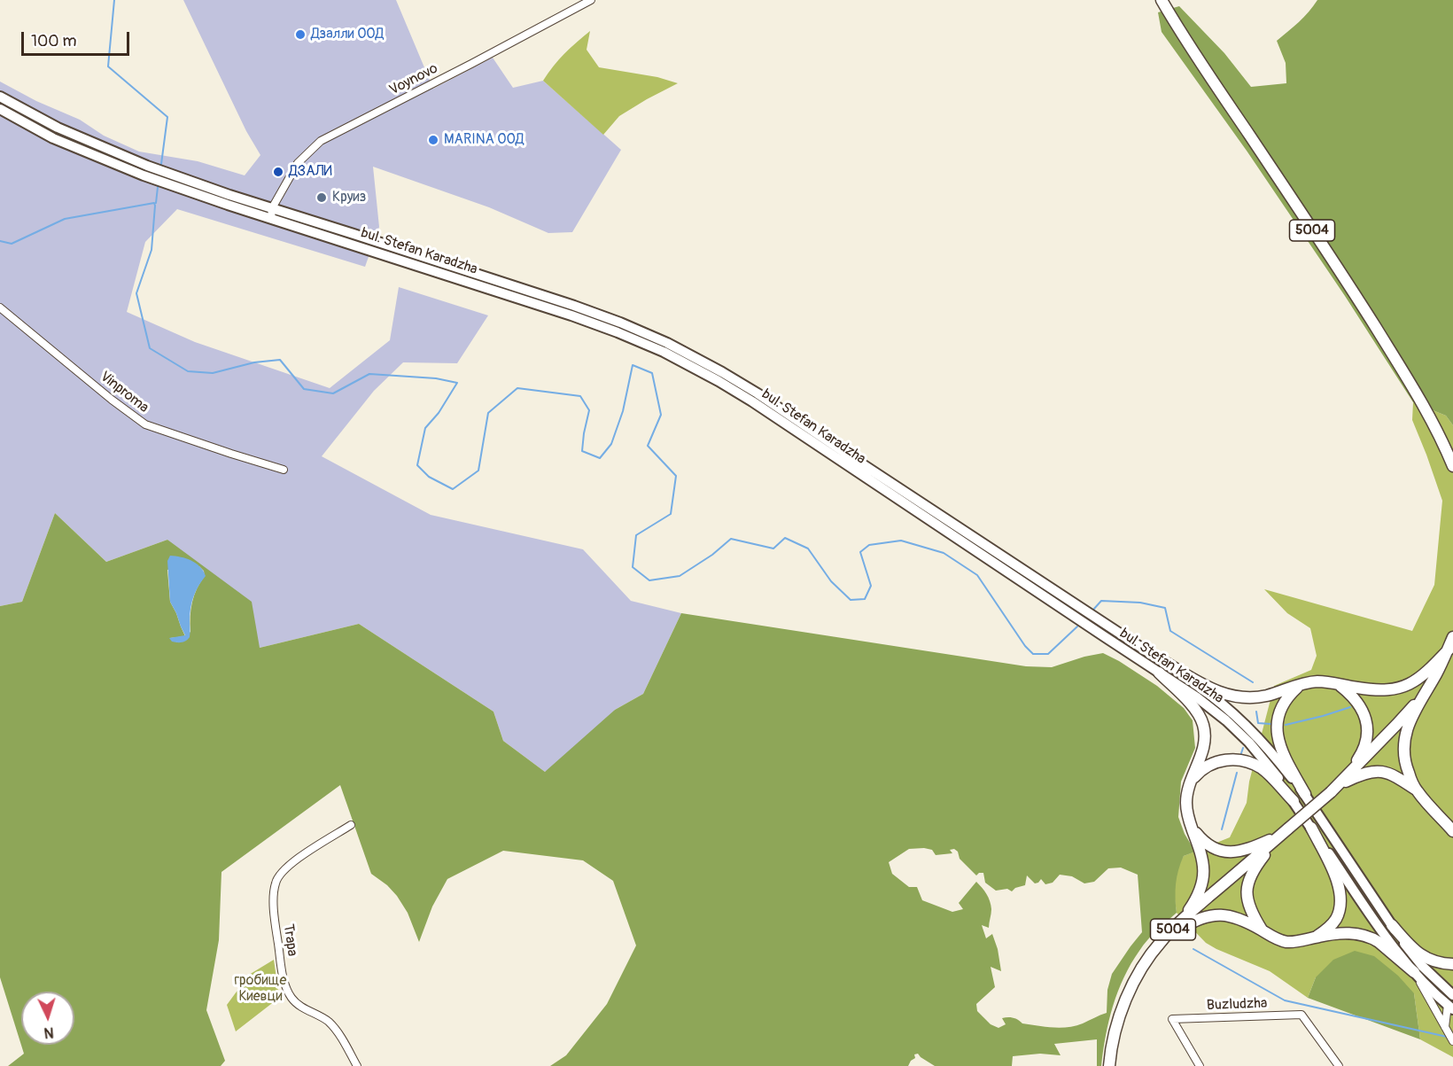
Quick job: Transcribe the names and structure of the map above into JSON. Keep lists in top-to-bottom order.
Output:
{
  "streets": {
    "main road": ["5004", "bul. Stefan Karadzha"],
    "street": [
      "Voynovo",
      "Vinproma",
      "Trapa",
      "Buzludzha"
    ]
  },
  "crossings": [
    ["Voynovo", "bul. Stefan Karadzha"]
  ],
  "parks": ["гробище Киевци"],
  "places": [
    "Дзалли ООД",
    "MARINA ООД",
    "ДЗАЛИ",
    "Круиз"
  ],
  "scale_bar": "100 m",
  "north": "bottom"
}
